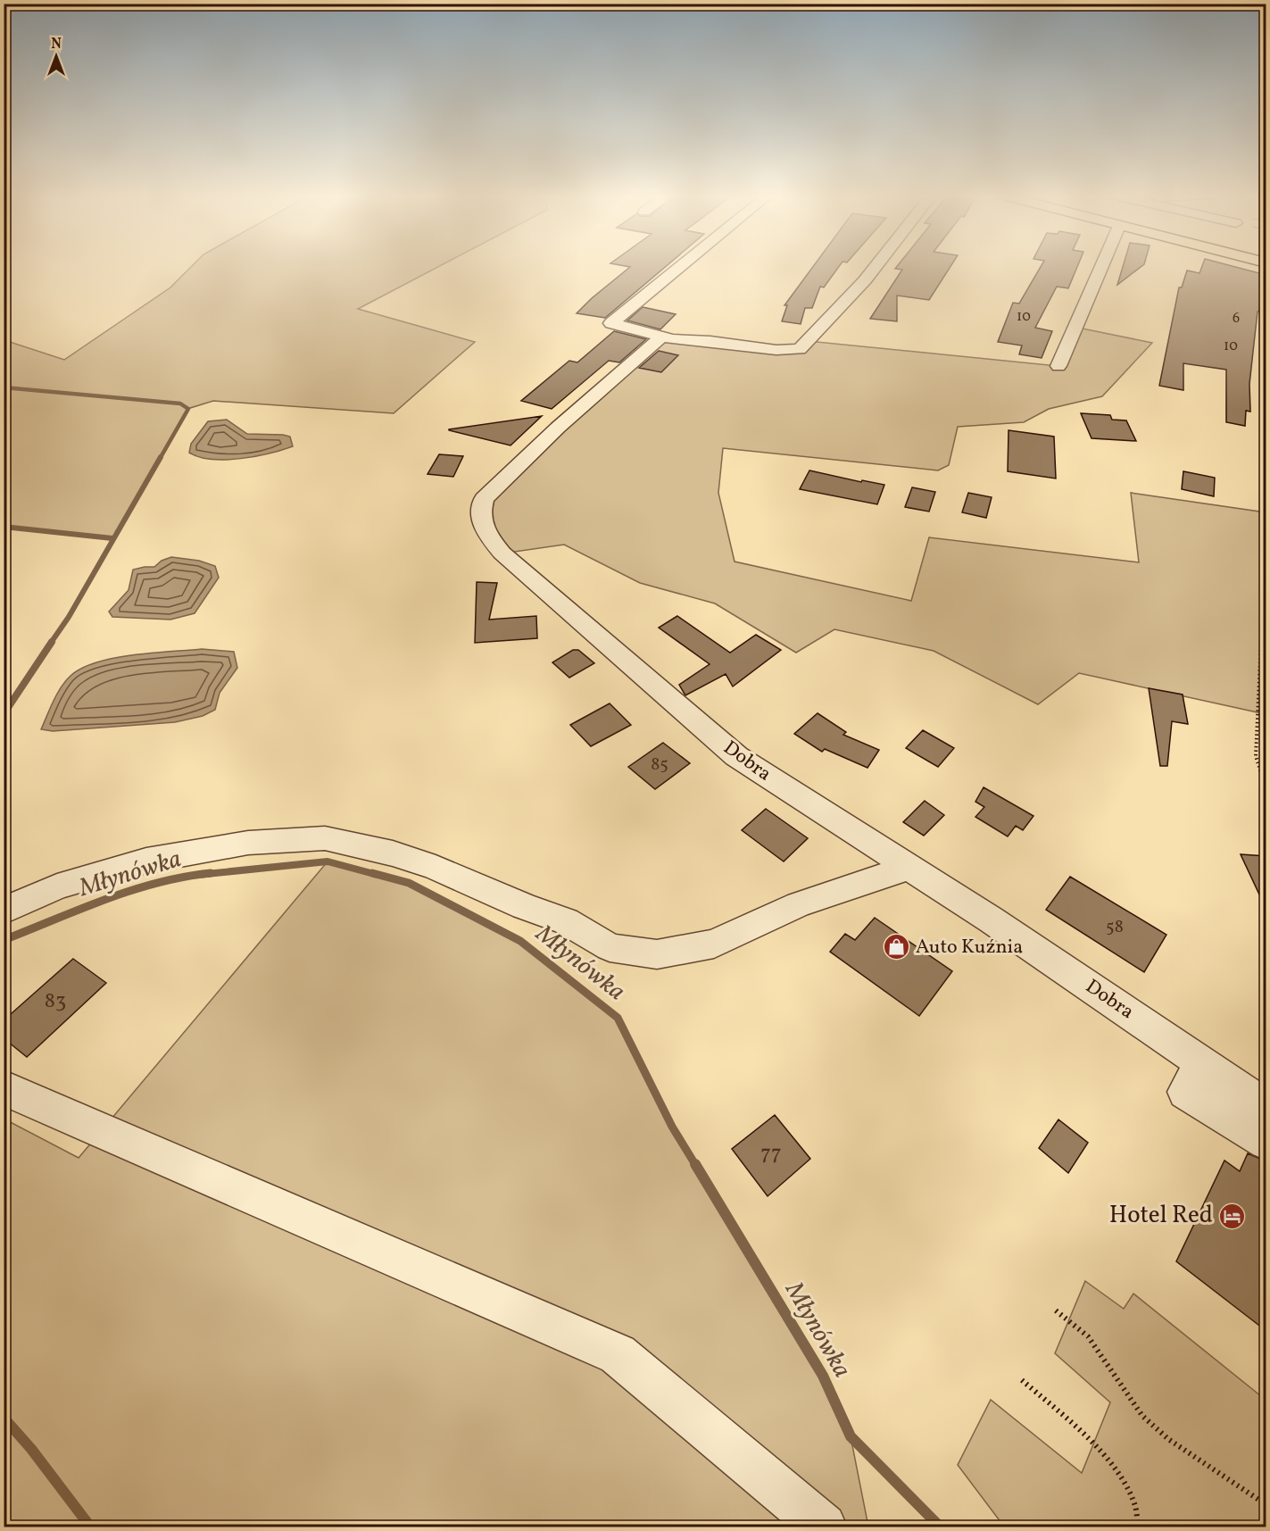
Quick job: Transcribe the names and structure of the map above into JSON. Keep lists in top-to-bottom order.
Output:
{
  "streets": {
    "street": ["Dobra"]
  },
  "water": ["Młynówka"],
  "places": {
    "shop": ["Auto Kuźnia"],
    "hotel": ["Hotel Red"]
  },
  "house_numbers": [
    "10",
    "6",
    "10",
    "85",
    "58",
    "83",
    "77"
  ],
  "north": "top"
}
